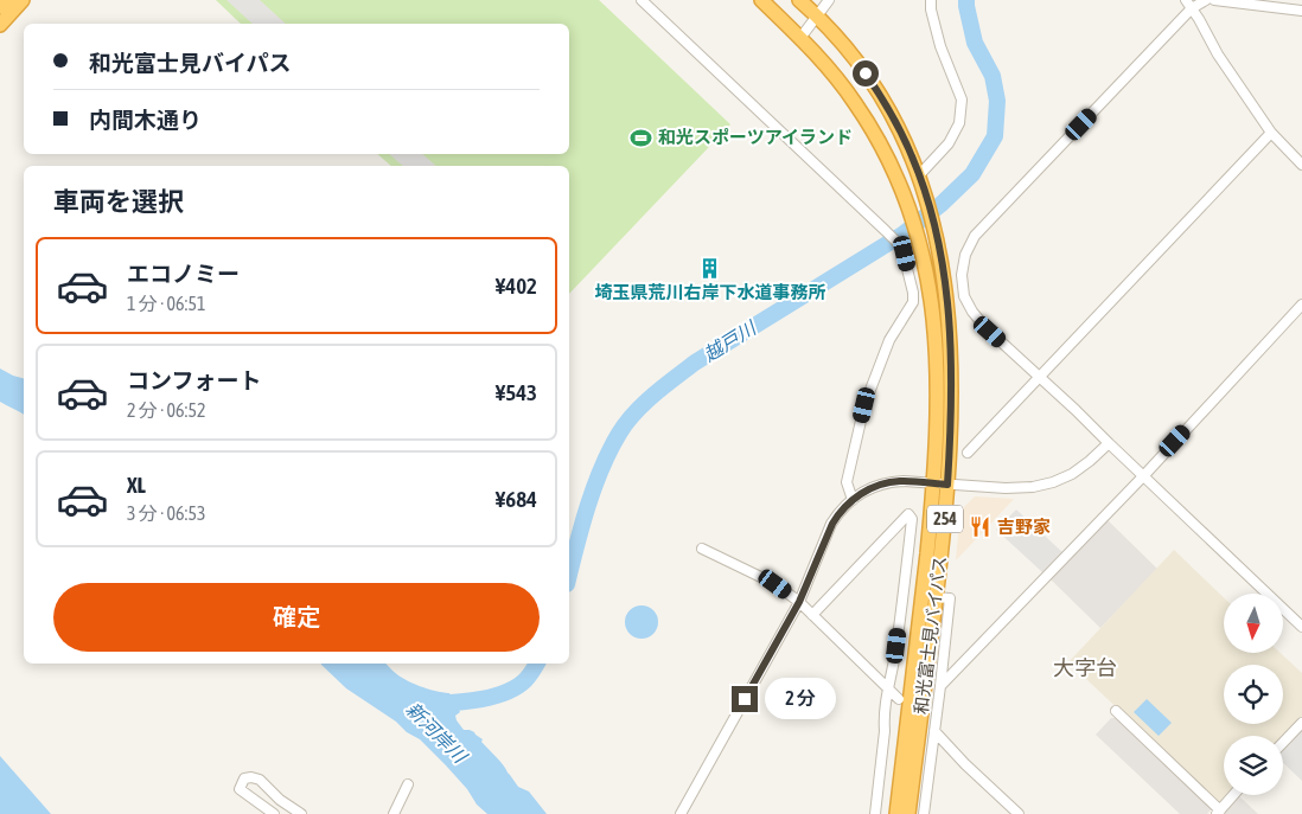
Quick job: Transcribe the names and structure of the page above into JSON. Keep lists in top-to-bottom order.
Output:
{
  "streets": {
    "highway": ["254", "和光富士見バイパス"]
  },
  "districts": ["大字台"],
  "water": ["越戸川", "新河岸川"],
  "places": {
    "sports": ["和光スポーツアイランド"],
    "building": ["埼玉県荒川右岸下水道事務所"],
    "restaurant": ["吉野家"]
  },
  "north": "bottom",
  "page": {
    "banner": ["和光富士見バイパス", "内間木通り"],
    "heading": "車両を選択",
    "list": [
      {
        "name": "エコノミー",
        "note": "1 分 · 06:51",
        "value": "¥402"
      },
      {
        "name": "コンフォート",
        "note": "2 分 · 06:52",
        "value": "¥543"
      },
      {
        "name": "XL",
        "note": "3 分 · 06:53",
        "value": "¥684"
      }
    ],
    "buttons": "確定",
    "bubble": "2 分"
  }
}
